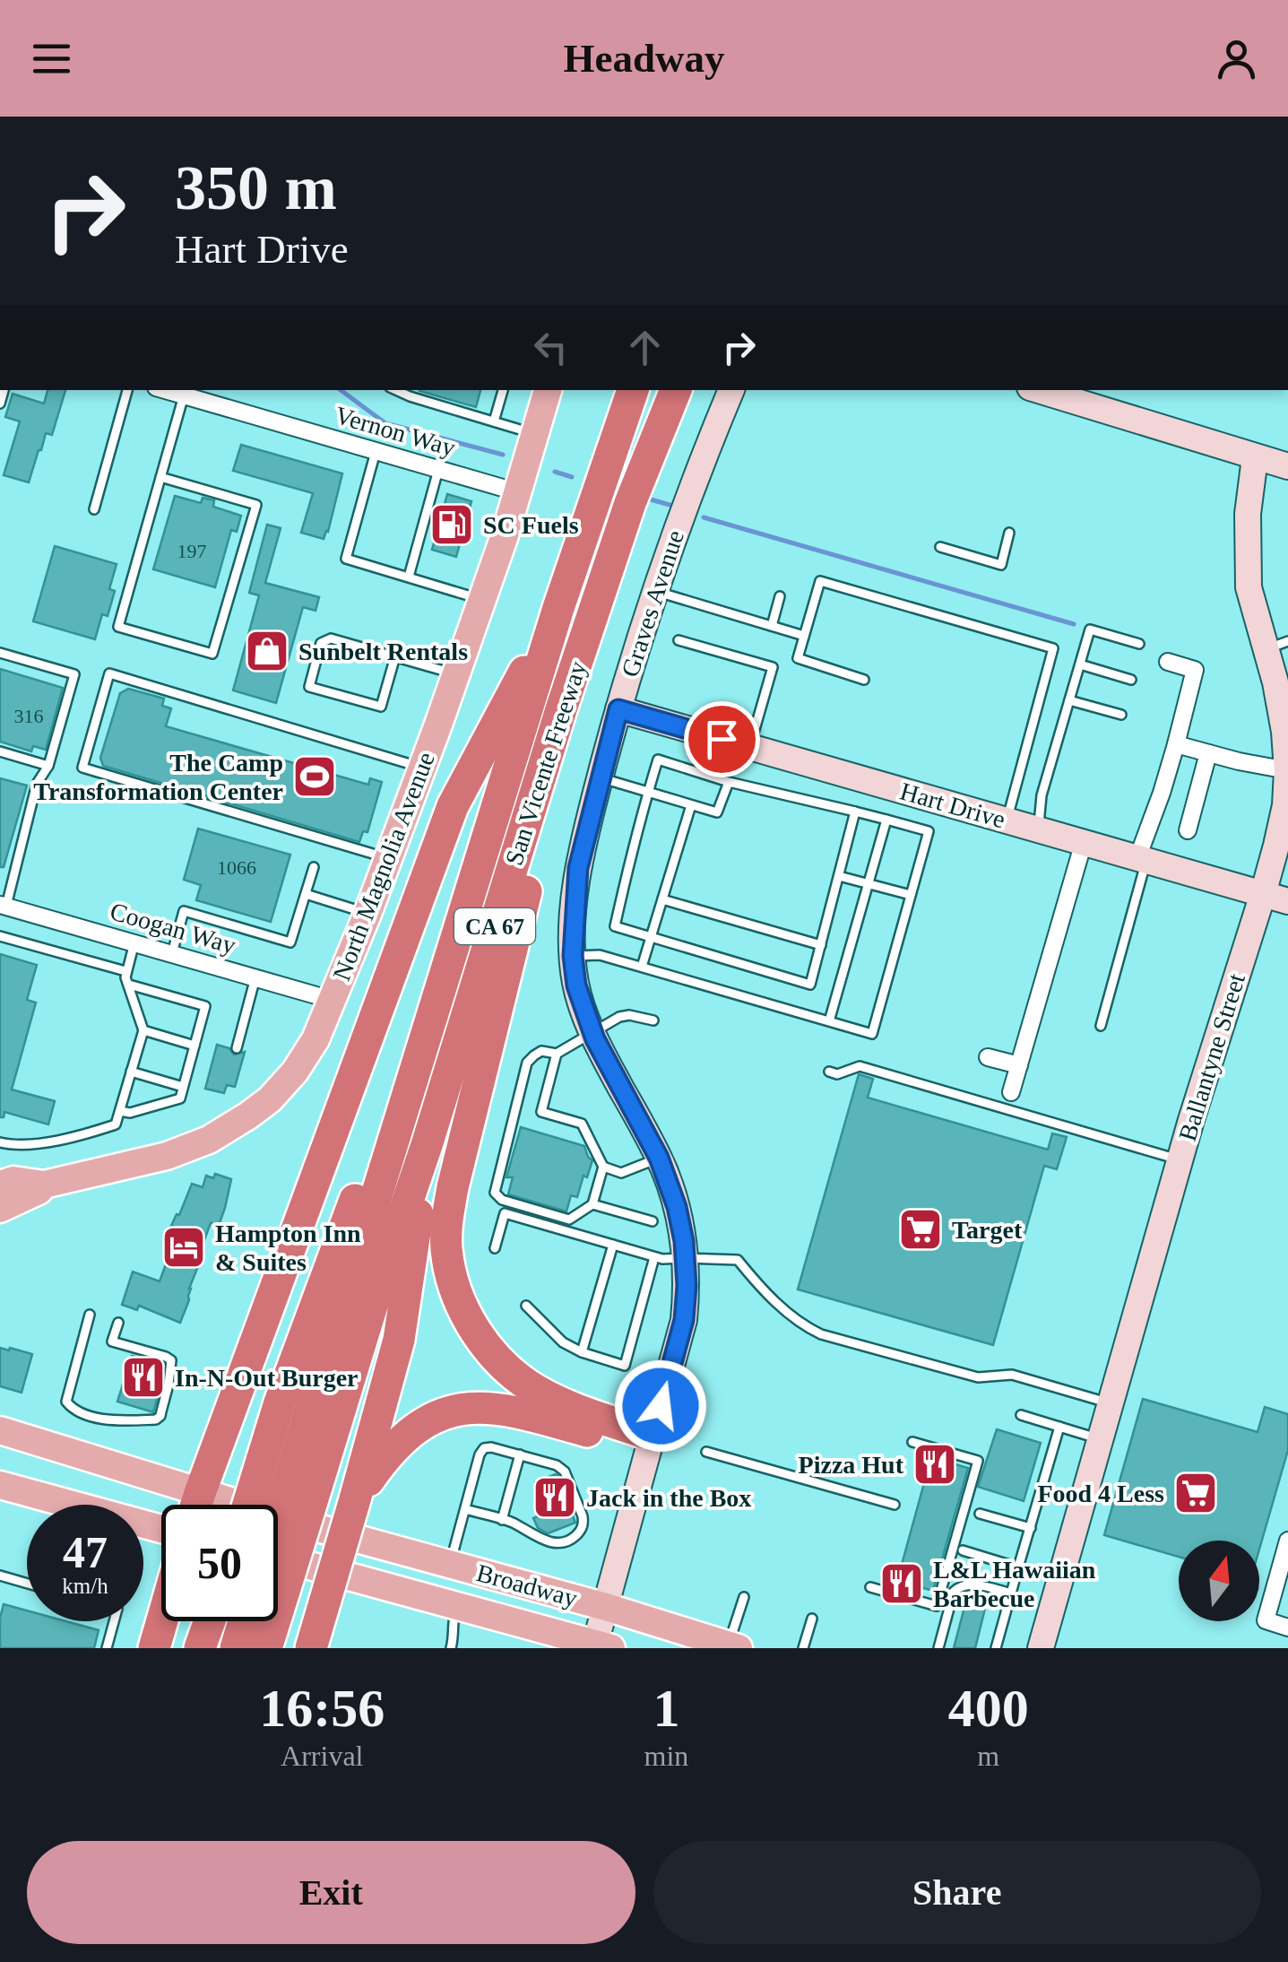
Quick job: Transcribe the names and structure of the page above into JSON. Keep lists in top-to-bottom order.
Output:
{
  "streets": {
    "highway": ["San Vicente Freeway", "CA 67"],
    "main road": [
      "Graves Avenue",
      "Hart Drive",
      "North Magnolia Avenue",
      "Ballantyne Street",
      "Broadway"
    ],
    "street": ["Vernon Way", "Coogan Way"]
  },
  "crossings": [
    ["Vernon Way", "North Magnolia Avenue"],
    ["Graves Avenue", "Hart Drive"],
    ["Graves Avenue", "Broadway"],
    ["Hart Drive", "Ballantyne Street"],
    ["North Magnolia Avenue", "Coogan Way"]
  ],
  "places": {
    "fuel station": ["SC Fuels"],
    "shop": ["Sunbelt Rentals"],
    "sports": ["The Camp Transformation Center"],
    "supermarket": ["Target", "Food 4 Less"],
    "hotel": ["Hampton Inn & Suites"],
    "restaurant": [
      "In-N-Out Burger",
      "Pizza Hut",
      "Jack in the Box",
      "L&L Hawaiian Barbecue"
    ]
  },
  "house_numbers": ["197", "316", "1066"],
  "north": "top",
  "page": {
    "header": "Headway",
    "turn": ["350 m", "Hart Drive"],
    "speed": "47 km/h",
    "limit": "50",
    "eta": [
      "16:56",
      "Arrival",
      "1",
      "min",
      "400",
      "m"
    ],
    "buttons": ["Exit", "Share"]
  }
}
